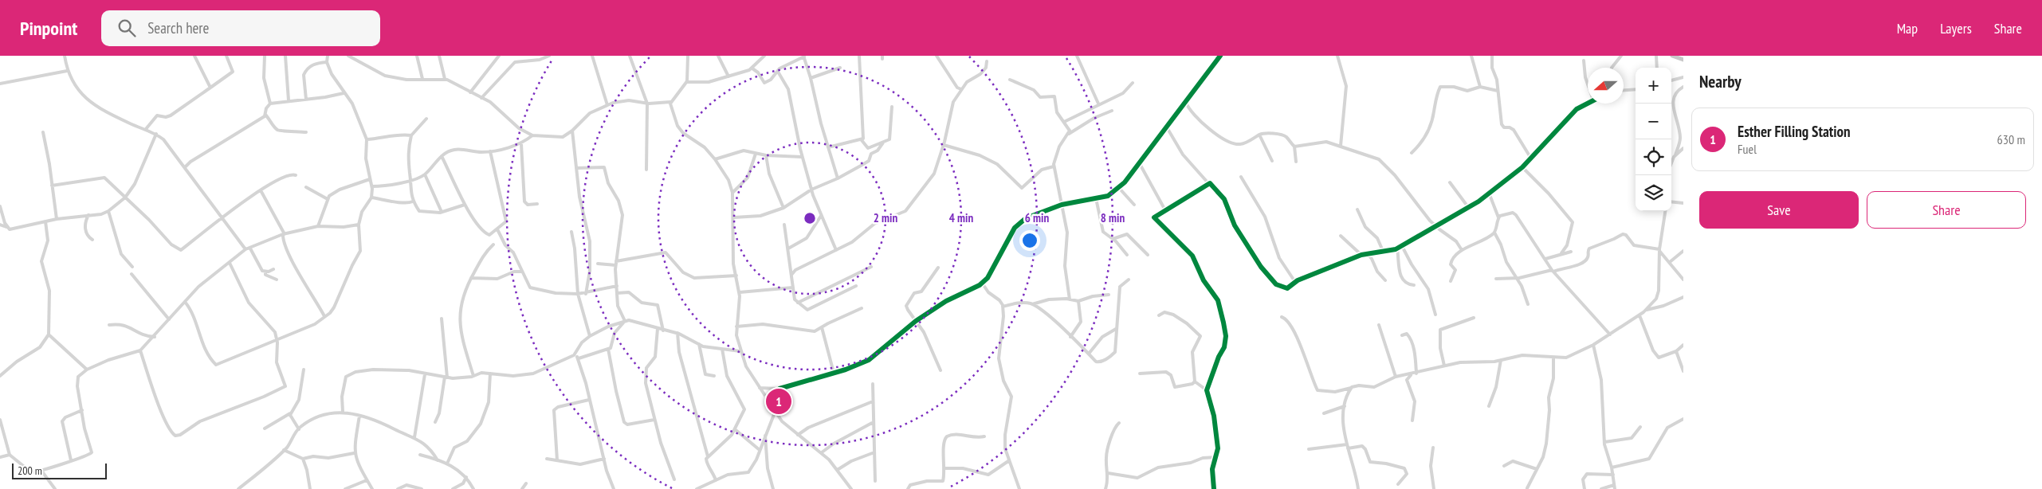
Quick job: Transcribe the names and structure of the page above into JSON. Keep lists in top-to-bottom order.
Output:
{
  "scale_bar": "200 m",
  "north": "left",
  "page": {
    "header": "Pinpoint",
    "search": "Search here",
    "nav": ["Map", "Layers", "Share"],
    "heading": "Nearby",
    "map_buttons": ["+", "−"],
    "list": [
      {
        "mark": "1",
        "name": "Esther Filling Station",
        "note": "Fuel",
        "value": "630 m"
      }
    ],
    "buttons": ["Save", "Share"],
    "pins": "1",
    "scale": "200 m"
  },
  "rings": [
    "2 min",
    "4 min",
    "6 min",
    "8 min"
  ]
}
